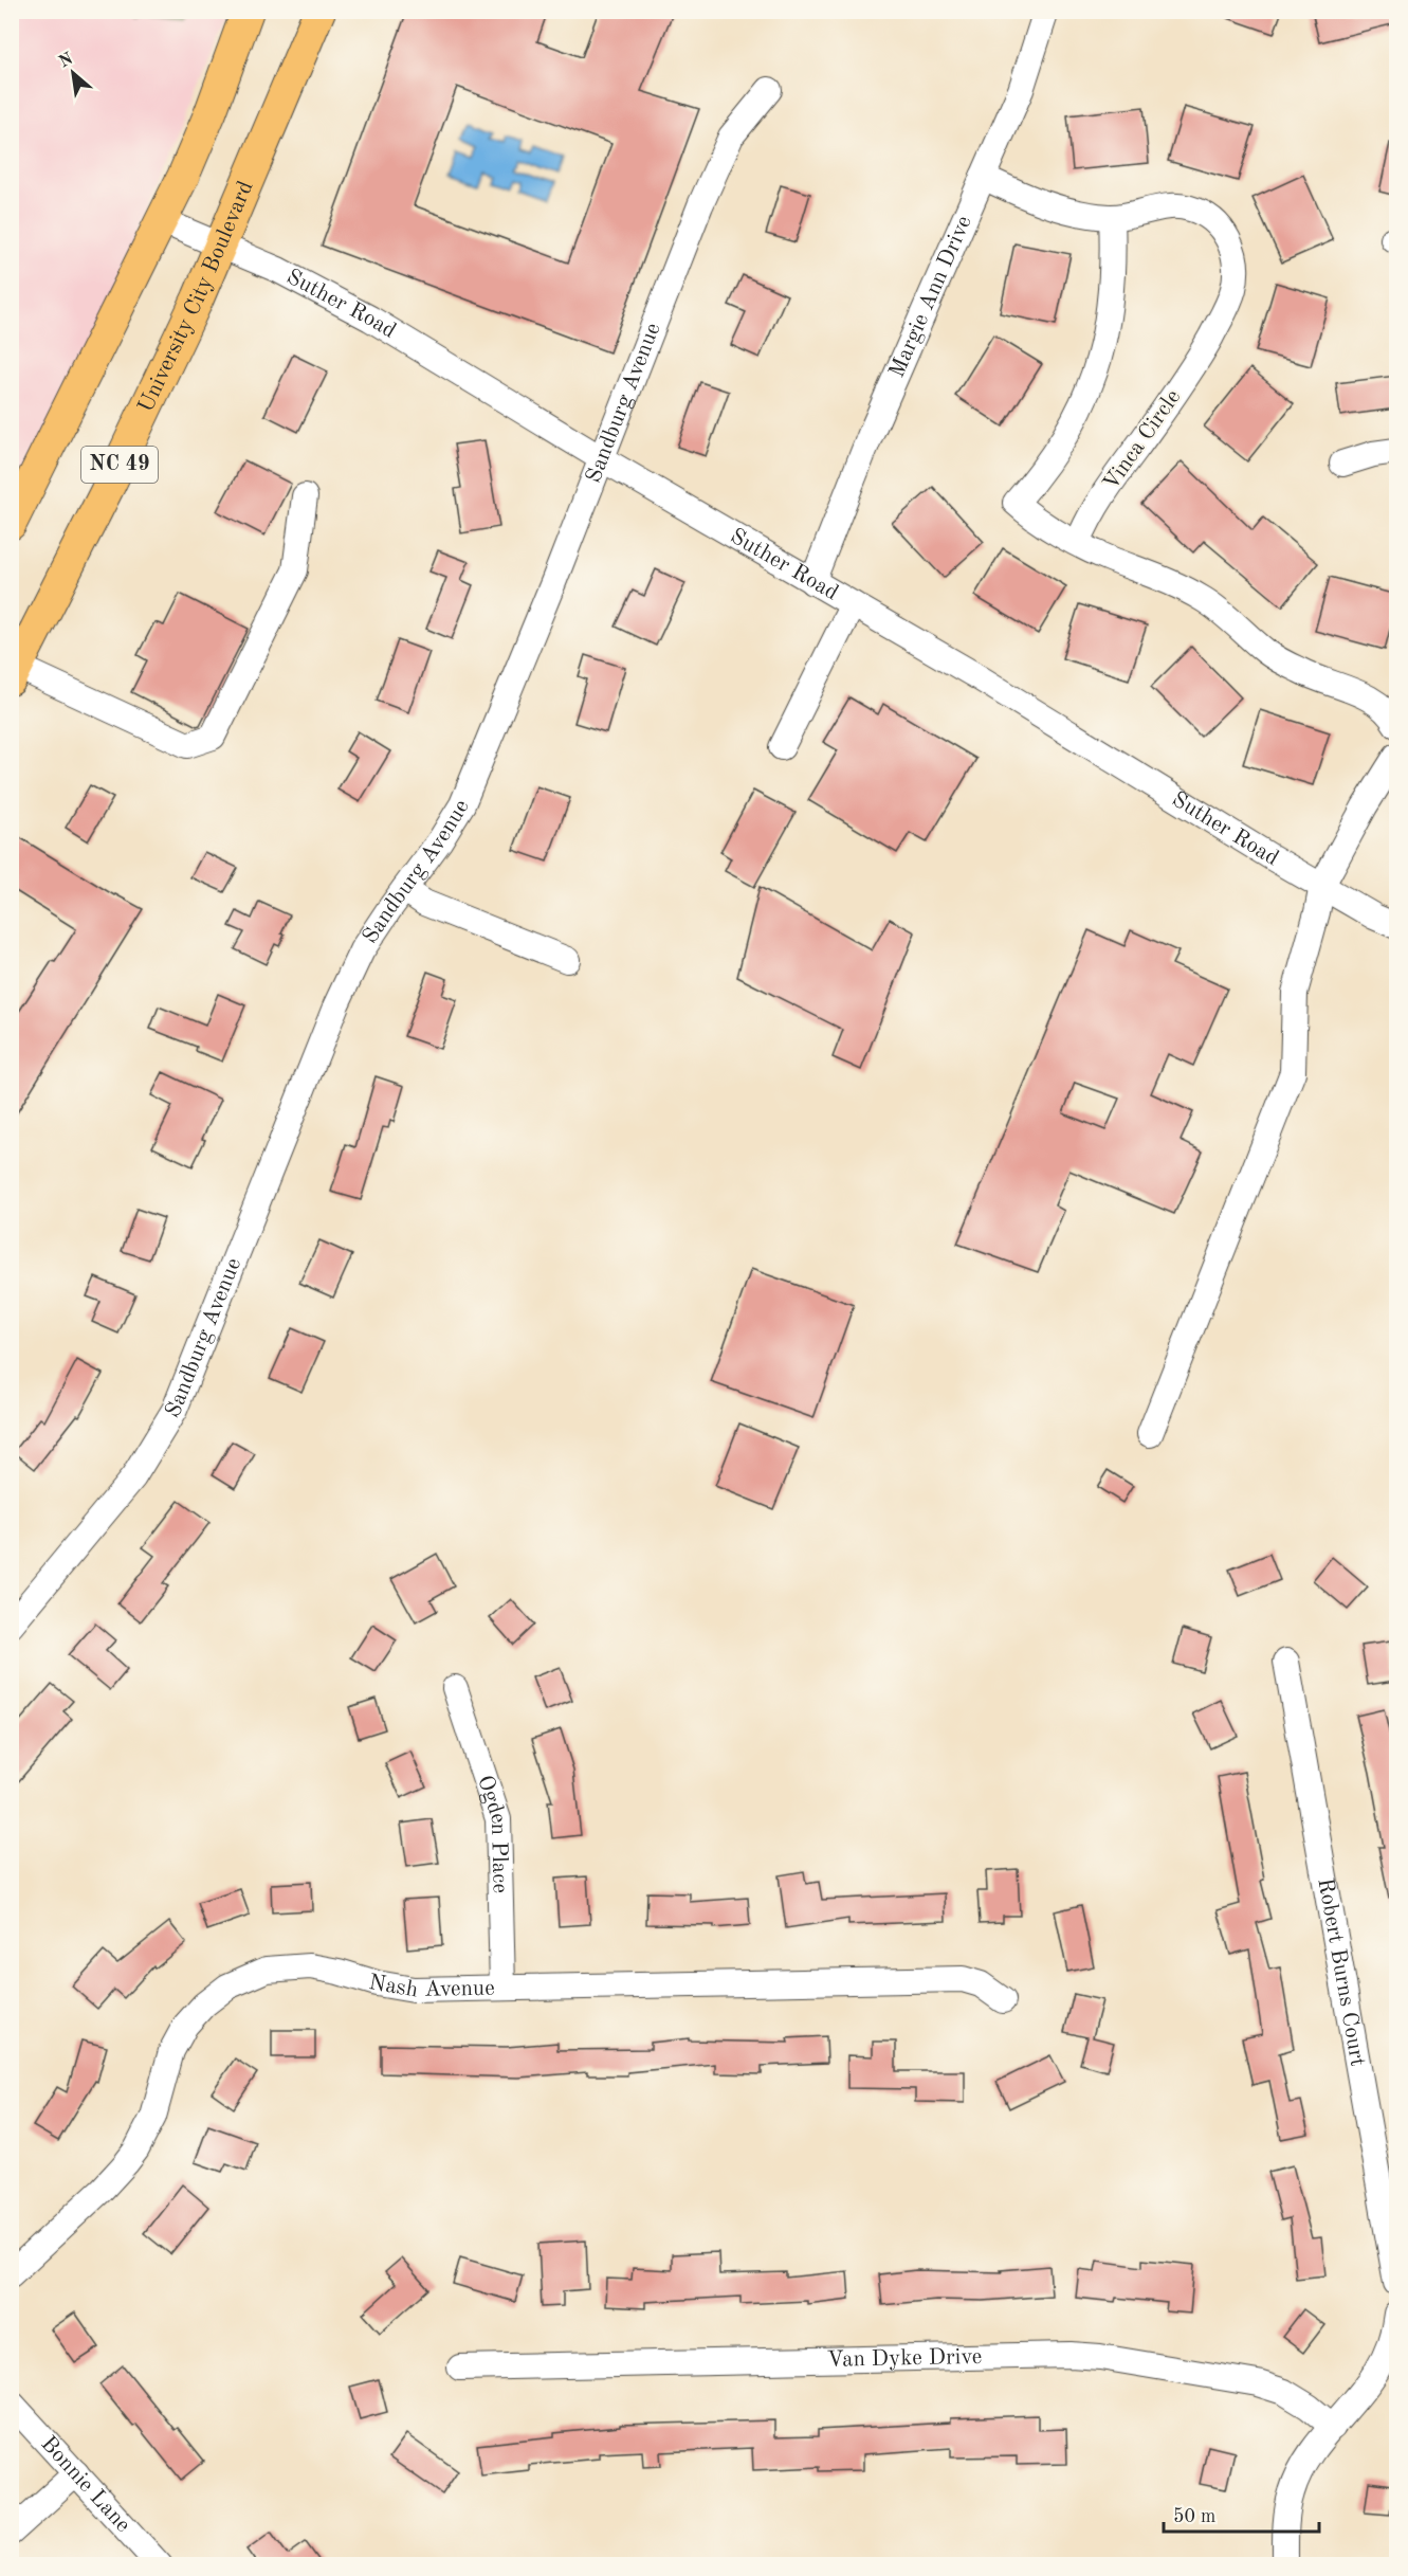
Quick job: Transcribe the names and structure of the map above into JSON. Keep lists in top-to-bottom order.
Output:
{
  "streets": {
    "main road": ["University City Boulevard", "NC 49"],
    "street": [
      "Margie Ann Drive",
      "Suther Road",
      "Sandburg Avenue",
      "Vinca Circle",
      "Ogden Place",
      "Robert Burns Court",
      "Nash Avenue",
      "Van Dyke Drive",
      "Bonnie Lane"
    ]
  },
  "crossings": [
    ["University City Boulevard", "Suther Road"],
    ["Margie Ann Drive", "Suther Road"],
    ["Margie Ann Drive", "Vinca Circle"],
    ["Suther Road", "Sandburg Avenue"],
    ["Suther Road", "NC 49"],
    ["Ogden Place", "Nash Avenue"]
  ],
  "scale_bar": "50 m",
  "north": "top left"
}
